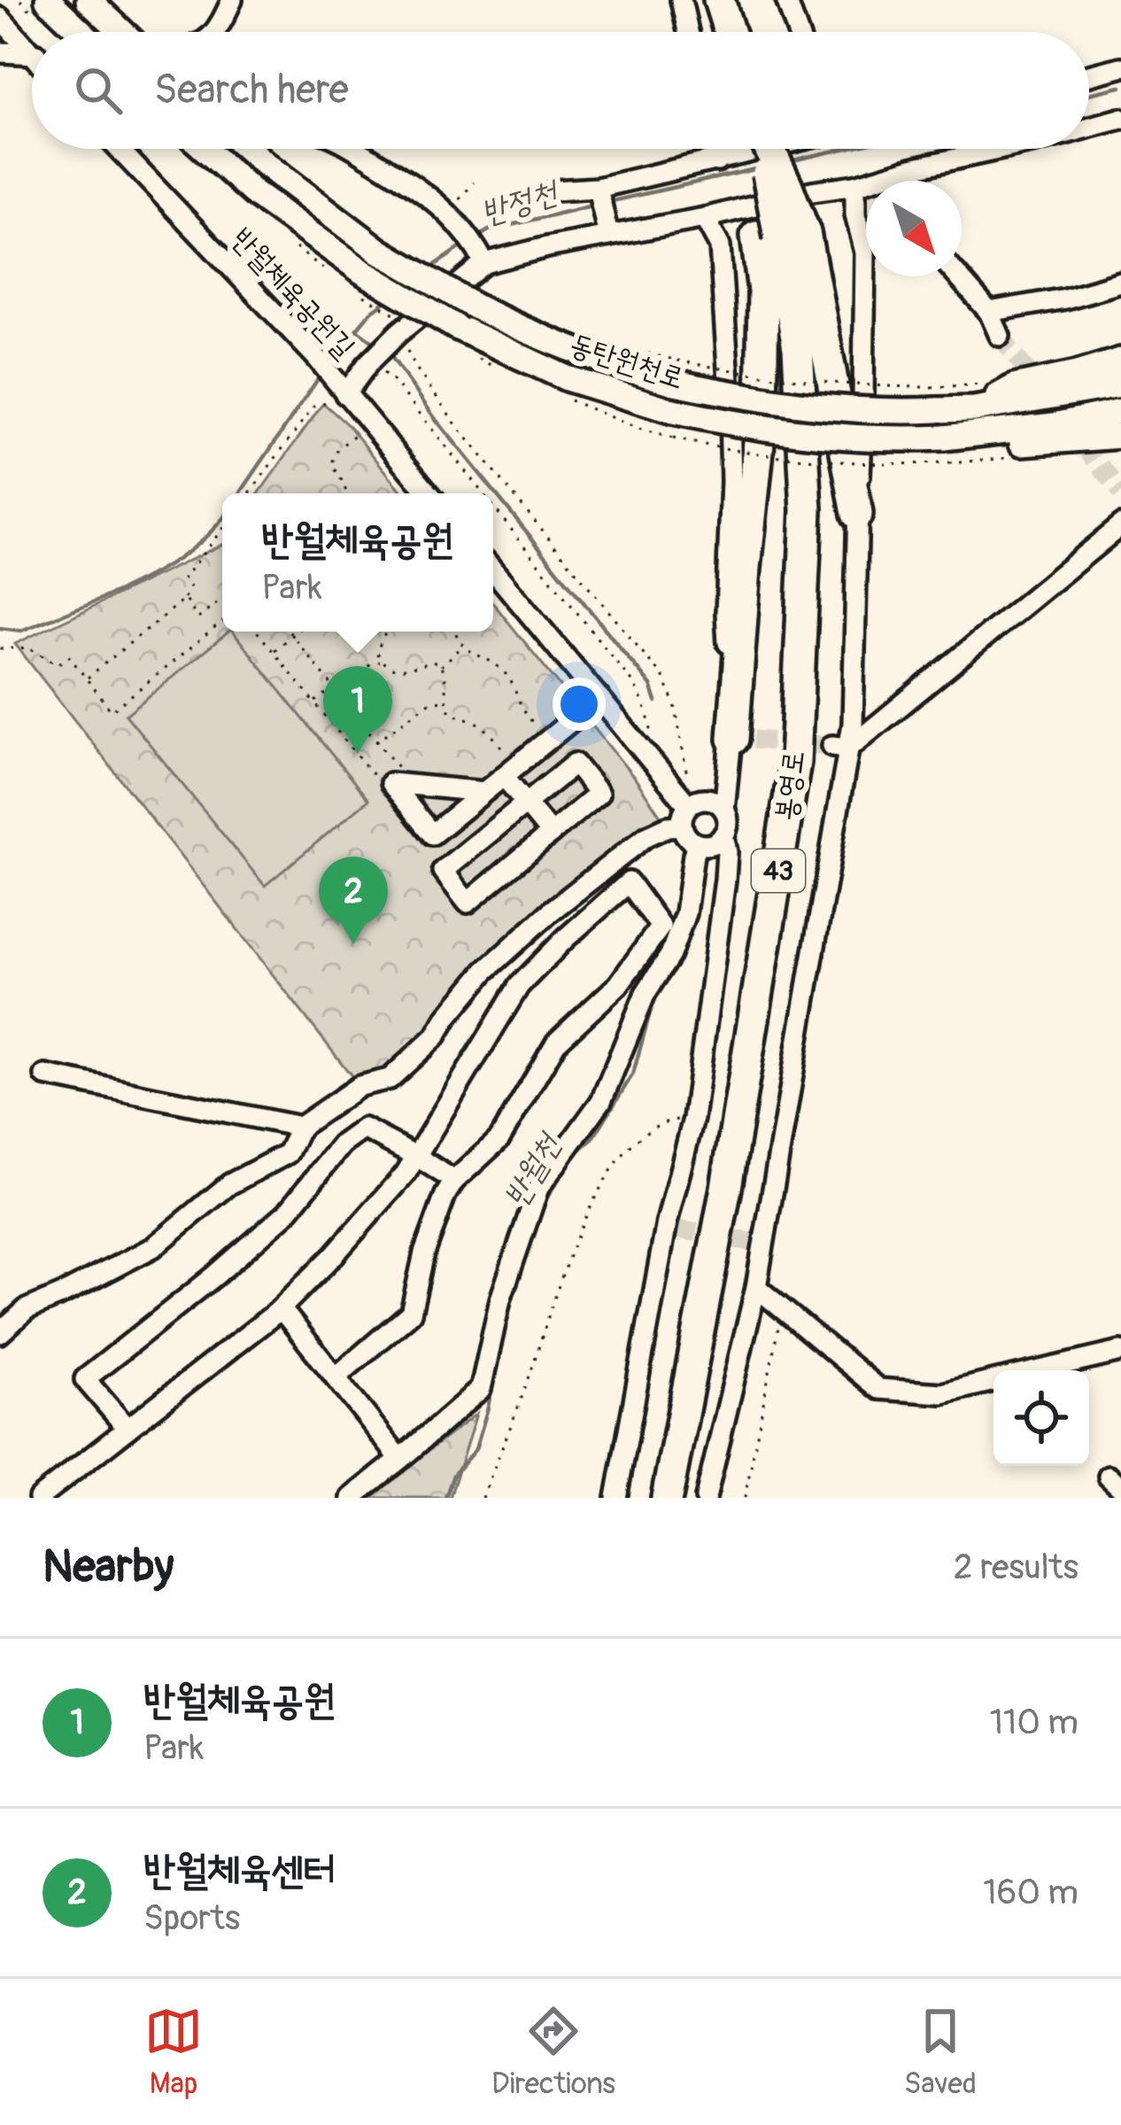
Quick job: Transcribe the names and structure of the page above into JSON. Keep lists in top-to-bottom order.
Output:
{
  "streets": {
    "highway": ["봉영로", "43"],
    "main road": ["동탄원천로"],
    "street": ["반월체육공원길"]
  },
  "water": ["반정천", "반월천"],
  "north": "bottom right",
  "page": {
    "search": "Search here",
    "popup": ["반월체육공원", "Park"],
    "pins": ["1", "2"],
    "heading": ["Nearby", "2 results"],
    "list": [
      {
        "mark": "1",
        "name": "반월체육공원",
        "note": "Park",
        "value": "110 m"
      },
      {
        "mark": "2",
        "name": "반월체육센터",
        "note": "Sports",
        "value": "160 m"
      }
    ],
    "nav": ["Map", "Directions", "Saved"]
  }
}
